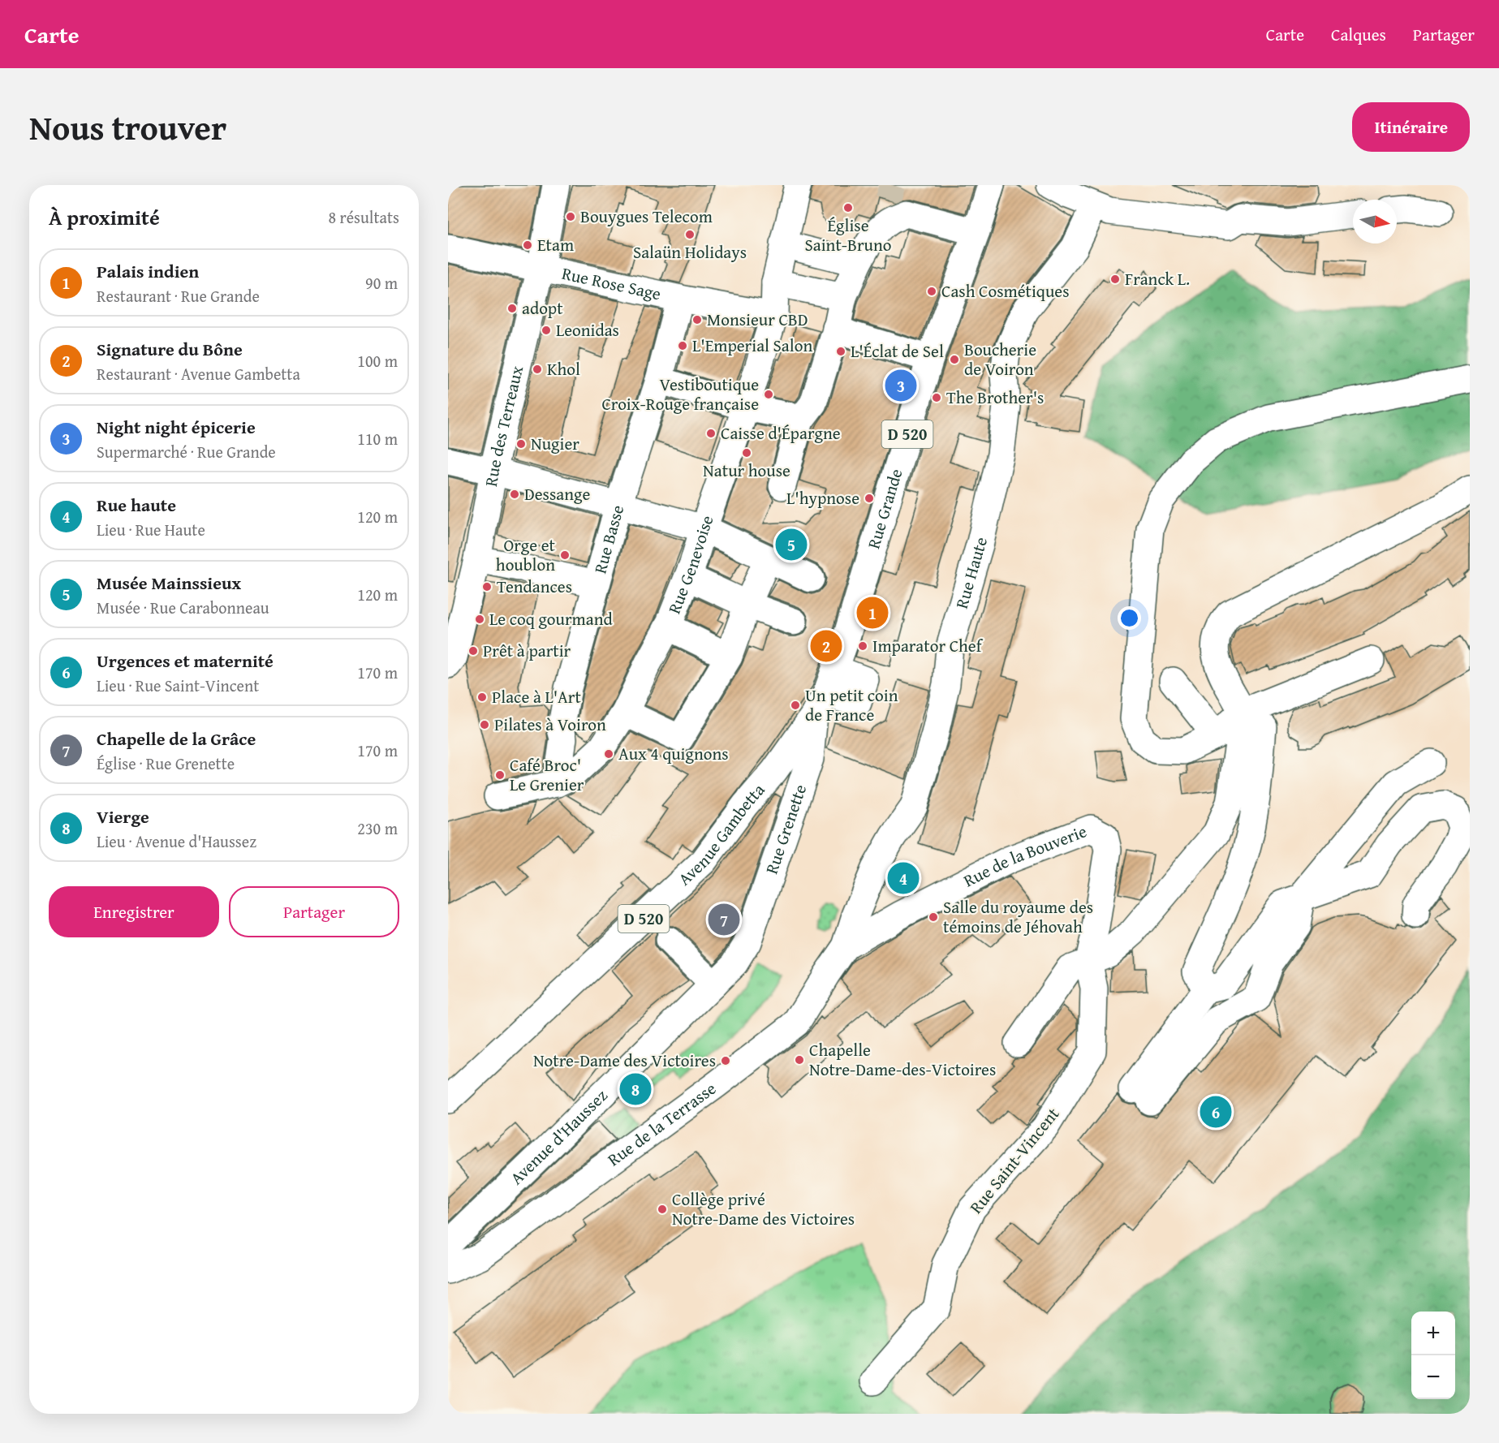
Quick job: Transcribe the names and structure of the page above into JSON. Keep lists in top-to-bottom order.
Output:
{
  "streets": {
    "street": [
      "Rue Rose Sage",
      "Rue des Terreaux",
      "D 520",
      "Rue Grande",
      "Rue Basse",
      "Rue Genevoise",
      "Rue Haute",
      "Rue Grenette",
      "Avenue Gambetta",
      "Rue de la Bouverie",
      "Rue de la Terrasse",
      "Avenue d'Haussez",
      "Rue Saint-Vincent"
    ]
  },
  "crossings": [
    ["Rue Rose Sage", "Rue des Terreaux"],
    ["Rue Rose Sage", "Rue Basse"],
    ["Rue Rose Sage", "Rue Genevoise"],
    ["Rue Grande", "Avenue Gambetta"],
    ["Rue Basse", "Rue Genevoise"],
    ["Rue Haute", "Rue de la Bouverie"],
    ["Rue Haute", "Rue de la Terrasse"],
    ["Rue Grenette", "Avenue Gambetta"],
    ["Rue Grenette", "Avenue d'Haussez"],
    ["Rue de la Bouverie", "Rue de la Terrasse"],
    ["Rue de la Bouverie", "Rue Saint-Vincent"]
  ],
  "places": [
    "Église Saint-Bruno",
    "Bouygues Telecom",
    "Salaün Holidays",
    "Etam",
    "Franck L.",
    "Cash Cosmétiques",
    "adopt",
    "Monsieur CBD",
    "Leonidas",
    "L'Emperial Salon",
    "L'Éclat de Sel",
    "Boucherie de Voiron",
    "Khol",
    "Vestiboutique Croix-Rouge française",
    "The Brother's",
    "Caisse d'Épargne",
    "Nugier",
    "Natur house",
    "Dessange",
    "L'hypnose",
    "Orge et houblon",
    "Tendances",
    "Le coq gourmand",
    "Imparator Chef",
    "Prêt à partir",
    "Place à L'Art",
    "Un petit coin de France",
    "Pilates à Voiron",
    "Aux 4 quignons",
    "Café Broc' Le Grenier",
    "Salle du royaume des témoins de Jéhovah",
    "Chapelle Notre-Dame-des-Victoires",
    "Notre-Dame des Victoires",
    "Collège privé Notre-Dame des Victoires"
  ],
  "north": "right",
  "page": {
    "header": "Carte",
    "nav": ["Carte", "Calques", "Partager"],
    "title": "Nous trouver",
    "buttons": [
      "Itinéraire",
      ["Enregistrer", "Partager"]
    ],
    "heading": ["À proximité", "8 résultats"],
    "list": [
      {
        "mark": "1",
        "name": "Palais indien",
        "note": "Restaurant · Rue Grande",
        "value": "90 m"
      },
      {
        "mark": "2",
        "name": "Signature du Bône",
        "note": "Restaurant · Avenue Gambetta",
        "value": "100 m"
      },
      {
        "mark": "3",
        "name": "Night night épicerie",
        "note": "Supermarché · Rue Grande",
        "value": "110 m"
      },
      {
        "mark": "4",
        "name": "Rue haute",
        "note": "Lieu · Rue Haute",
        "value": "120 m"
      },
      {
        "mark": "5",
        "name": "Musée Mainssieux",
        "note": "Musée · Rue Carabonneau",
        "value": "120 m"
      },
      {
        "mark": "6",
        "name": "Urgences et maternité",
        "note": "Lieu · Rue Saint-Vincent",
        "value": "170 m"
      },
      {
        "mark": "7",
        "name": "Chapelle de la Grâce",
        "note": "Église · Rue Grenette",
        "value": "170 m"
      },
      {
        "mark": "8",
        "name": "Vierge",
        "note": "Lieu · Avenue d'Haussez",
        "value": "230 m"
      }
    ],
    "pins": [
      "3",
      "5",
      "1",
      "2",
      "4",
      "7",
      "8",
      "6"
    ],
    "map_buttons": ["+", "−"]
  }
}
